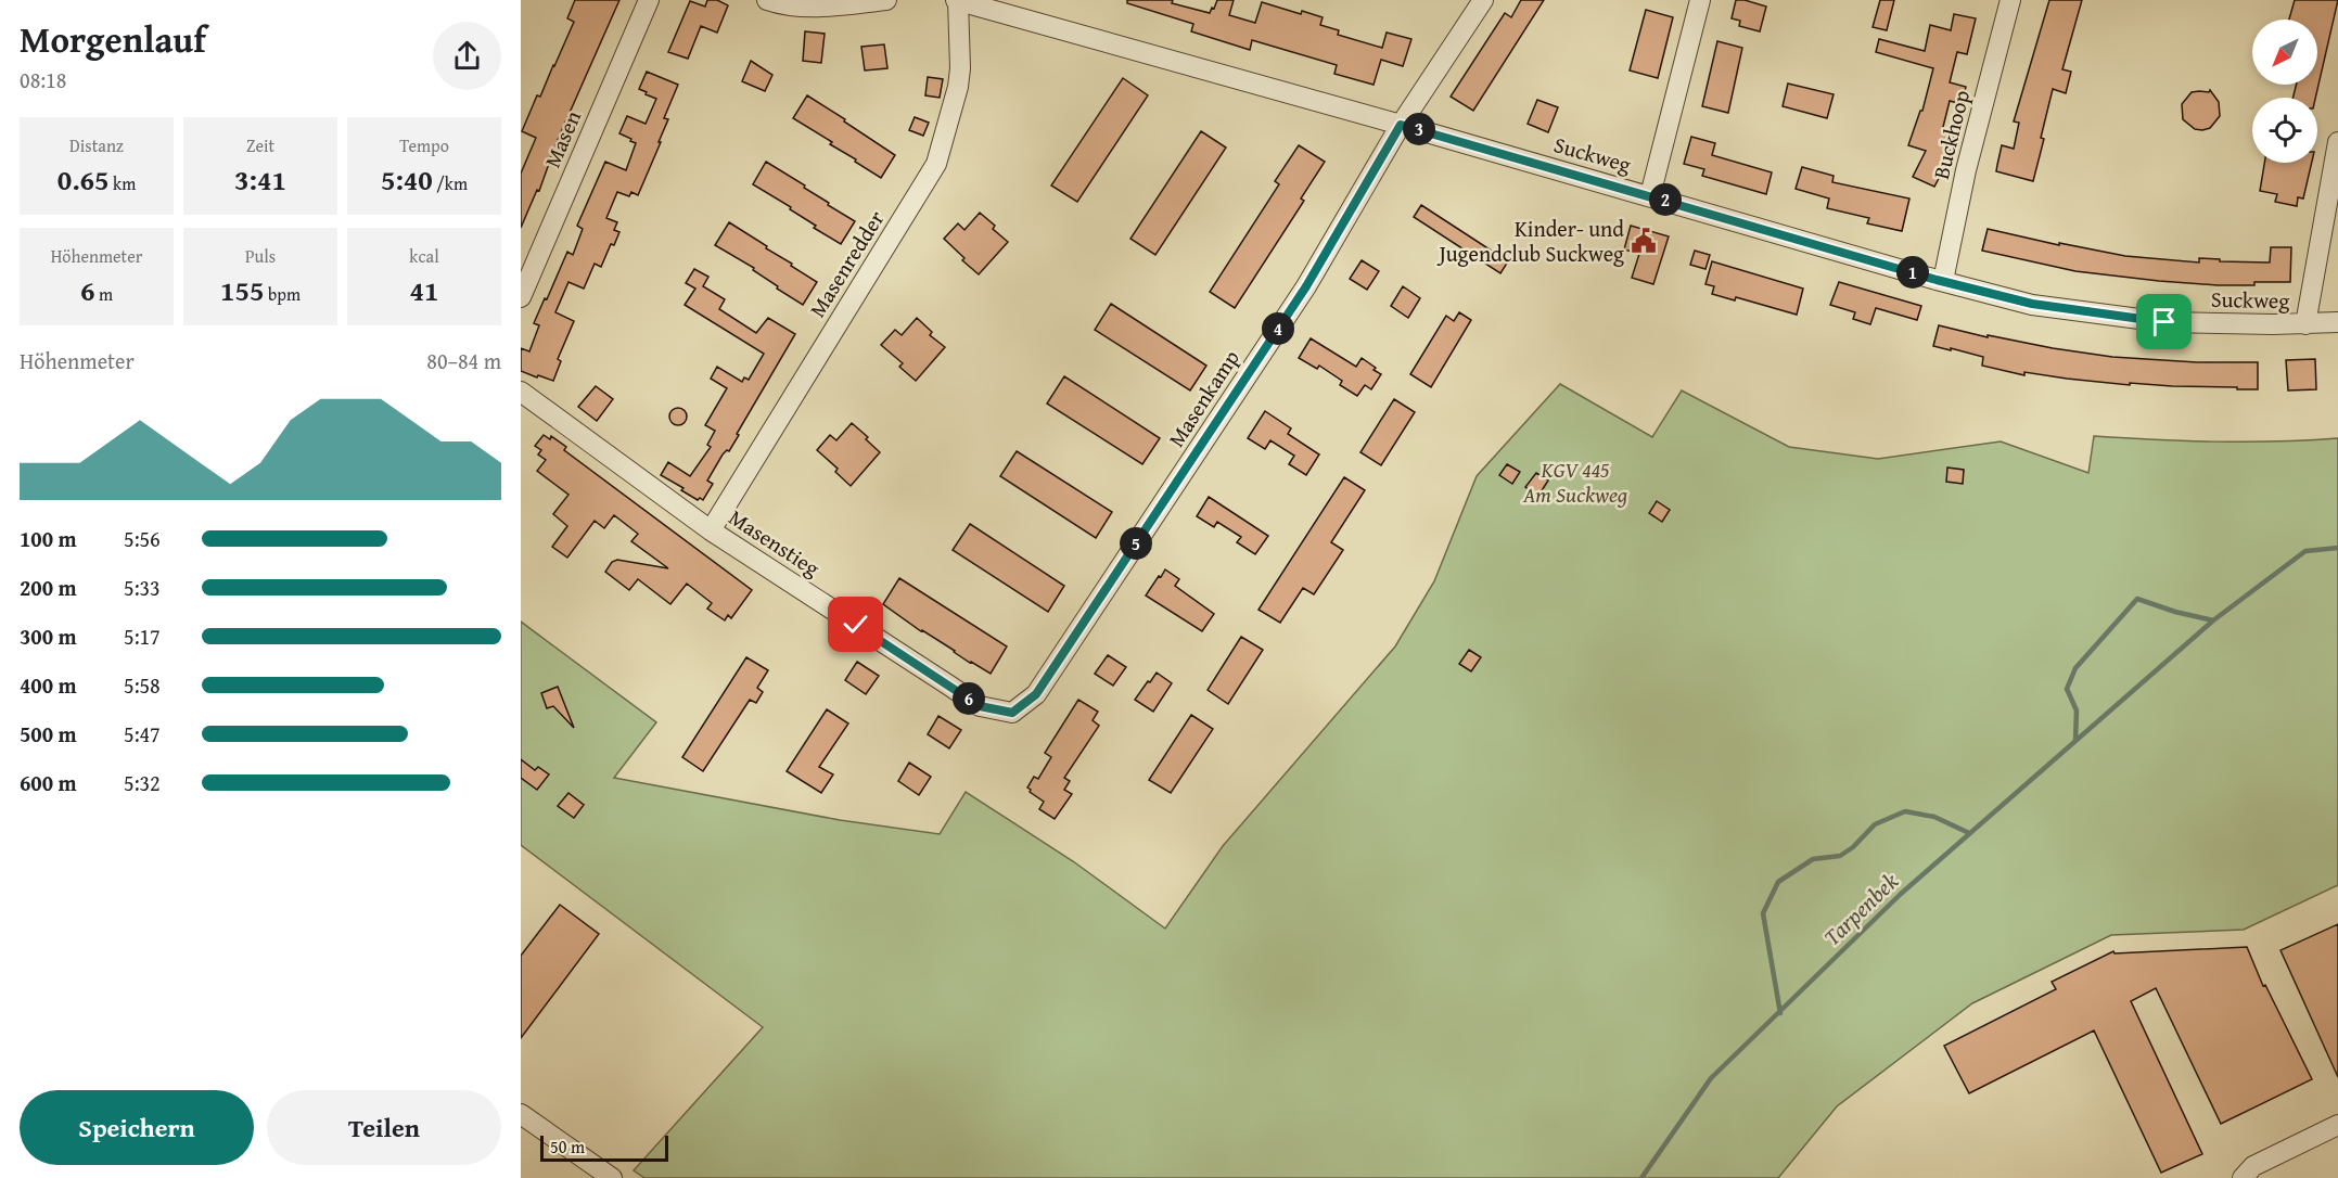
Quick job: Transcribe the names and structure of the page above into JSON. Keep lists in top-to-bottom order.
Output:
{
  "streets": {
    "street": [
      "Buckhoop",
      "Masen",
      "Suckweg",
      "Masenredder",
      "Masenkamp",
      "Masenstieg"
    ]
  },
  "crossings": [
    ["Buckhoop", "Suckweg"],
    ["Suckweg", "Masenredder"],
    ["Suckweg", "Masenkamp"],
    ["Masenredder", "Masenstieg"],
    ["Masenkamp", "Masenstieg"]
  ],
  "water": ["Tarpenbek"],
  "parks": ["KGV 445 Am Suckweg"],
  "places": {
    "public building": ["Kinder- und Jugendclub Suckweg"]
  },
  "scale_bar": "50 m",
  "north": "bottom left",
  "page": {
    "heading": ["Morgenlauf", "08:18"],
    "stats": [
      ["Distanz", "0.65 km"],
      ["Zeit", "3:41"],
      ["Tempo", "5:40 /km"],
      ["Höhenmeter", "6 m"],
      ["Puls", "155 bpm"],
      ["kcal", "41"]
    ],
    "pins": [
      "3",
      "2",
      "1",
      "4",
      "5",
      "6"
    ],
    "chart": ["Höhenmeter", "80–84 m"],
    "list": [
      {
        "name": "100 m",
        "note": "5:56"
      },
      {
        "name": "200 m",
        "note": "5:33"
      },
      {
        "name": "300 m",
        "note": "5:17"
      },
      {
        "name": "400 m",
        "note": "5:58"
      },
      {
        "name": "500 m",
        "note": "5:47"
      },
      {
        "name": "600 m",
        "note": "5:32"
      }
    ],
    "buttons": ["Speichern", "Teilen"],
    "scale": "50 m"
  }
}
